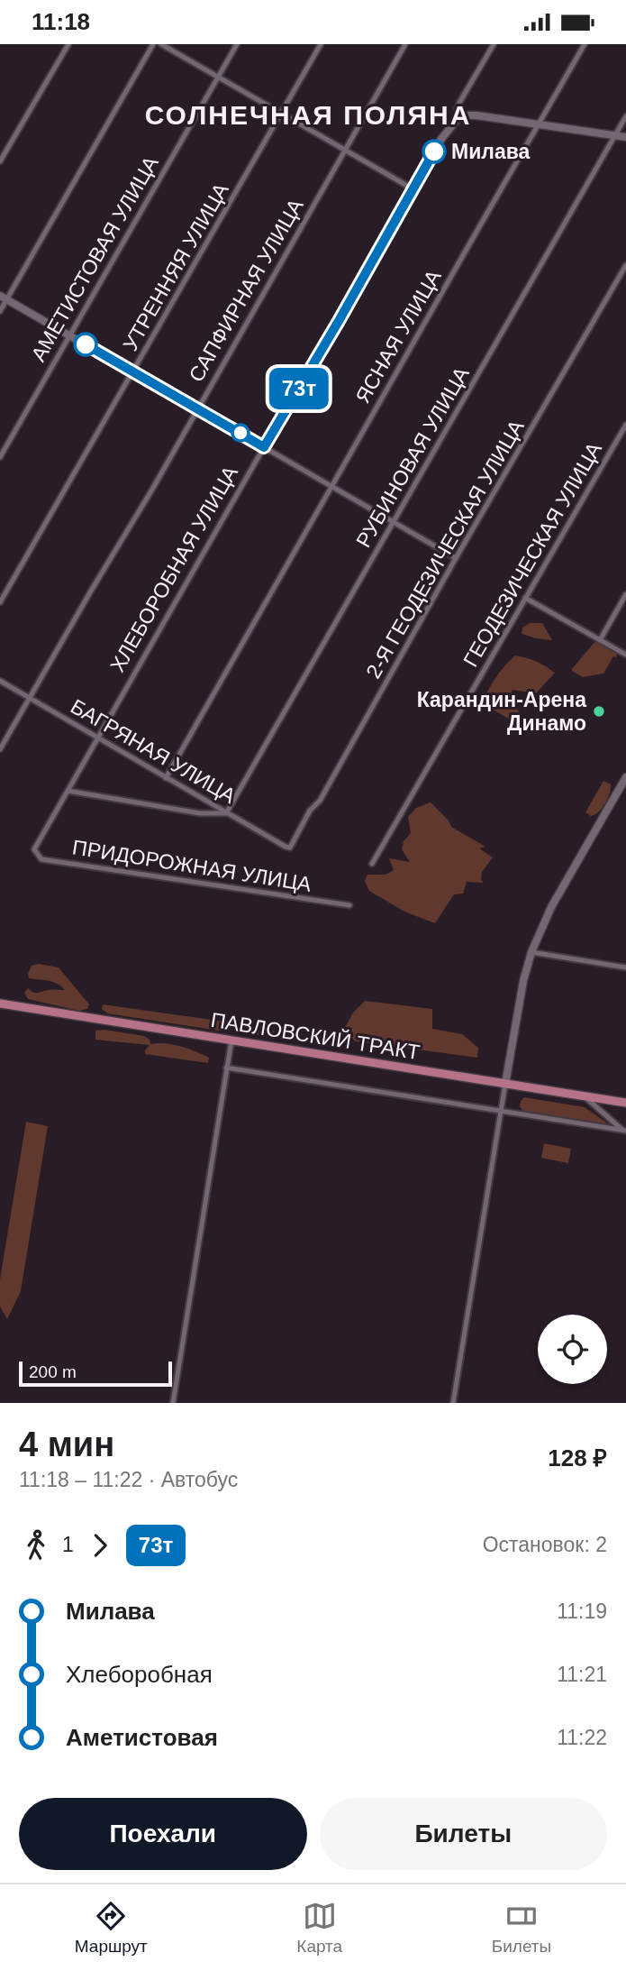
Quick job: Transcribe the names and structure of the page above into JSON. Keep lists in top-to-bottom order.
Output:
{
  "streets": {
    "main road": ["ПАВЛОВСКИЙ ТРАКТ"],
    "street": [
      "АМЕТИСТОВАЯ УЛИЦА",
      "УТРЕННЯЯ УЛИЦА",
      "САПФИРНАЯ УЛИЦА",
      "ЯСНАЯ УЛИЦА",
      "РУБИНОВАЯ УЛИЦА",
      "2-Я ГЕОДЕЗИЧЕСКАЯ УЛИЦА",
      "ГЕОДЕЗИЧЕСКАЯ УЛИЦА",
      "ХЛЕБОРОБНАЯ УЛИЦА",
      "БАГРЯНАЯ УЛИЦА",
      "ПРИДОРОЖНАЯ УЛИЦА"
    ]
  },
  "crossings": [
    ["САПФИРНАЯ УЛИЦА", "БАГРЯНАЯ УЛИЦА"],
    ["ЯСНАЯ УЛИЦА", "БАГРЯНАЯ УЛИЦА"],
    ["РУБИНОВАЯ УЛИЦА", "БАГРЯНАЯ УЛИЦА"],
    ["2-Я ГЕОДЕЗИЧЕСКАЯ УЛИЦА", "БАГРЯНАЯ УЛИЦА"],
    ["ХЛЕБОРОБНАЯ УЛИЦА", "БАГРЯНАЯ УЛИЦА"],
    ["ХЛЕБОРОБНАЯ УЛИЦА", "ПРИДОРОЖНАЯ УЛИЦА"]
  ],
  "districts": ["СОЛНЕЧНАЯ ПОЛЯНА"],
  "places": ["Милава", "Карандин-Арена Динамо"],
  "lines": ["bus line 73т"],
  "scale_bar": "200 m",
  "page": {
    "status": "11:18",
    "on_map": "73т",
    "scale": "200 m",
    "heading": ["4 мин", "11:18 – 11:22 · Автобус", "128 ₽"],
    "legs": ["1", "73т", "Остановок: 2"],
    "list": [
      {
        "name": "Милава",
        "value": "11:19"
      },
      {
        "name": "Хлеборобная",
        "value": "11:21"
      },
      {
        "name": "Аметистовая",
        "value": "11:22"
      }
    ],
    "buttons": ["Поехали", "Билеты"],
    "tabs": ["Маршрут", "Карта", "Билеты"]
  }
}
